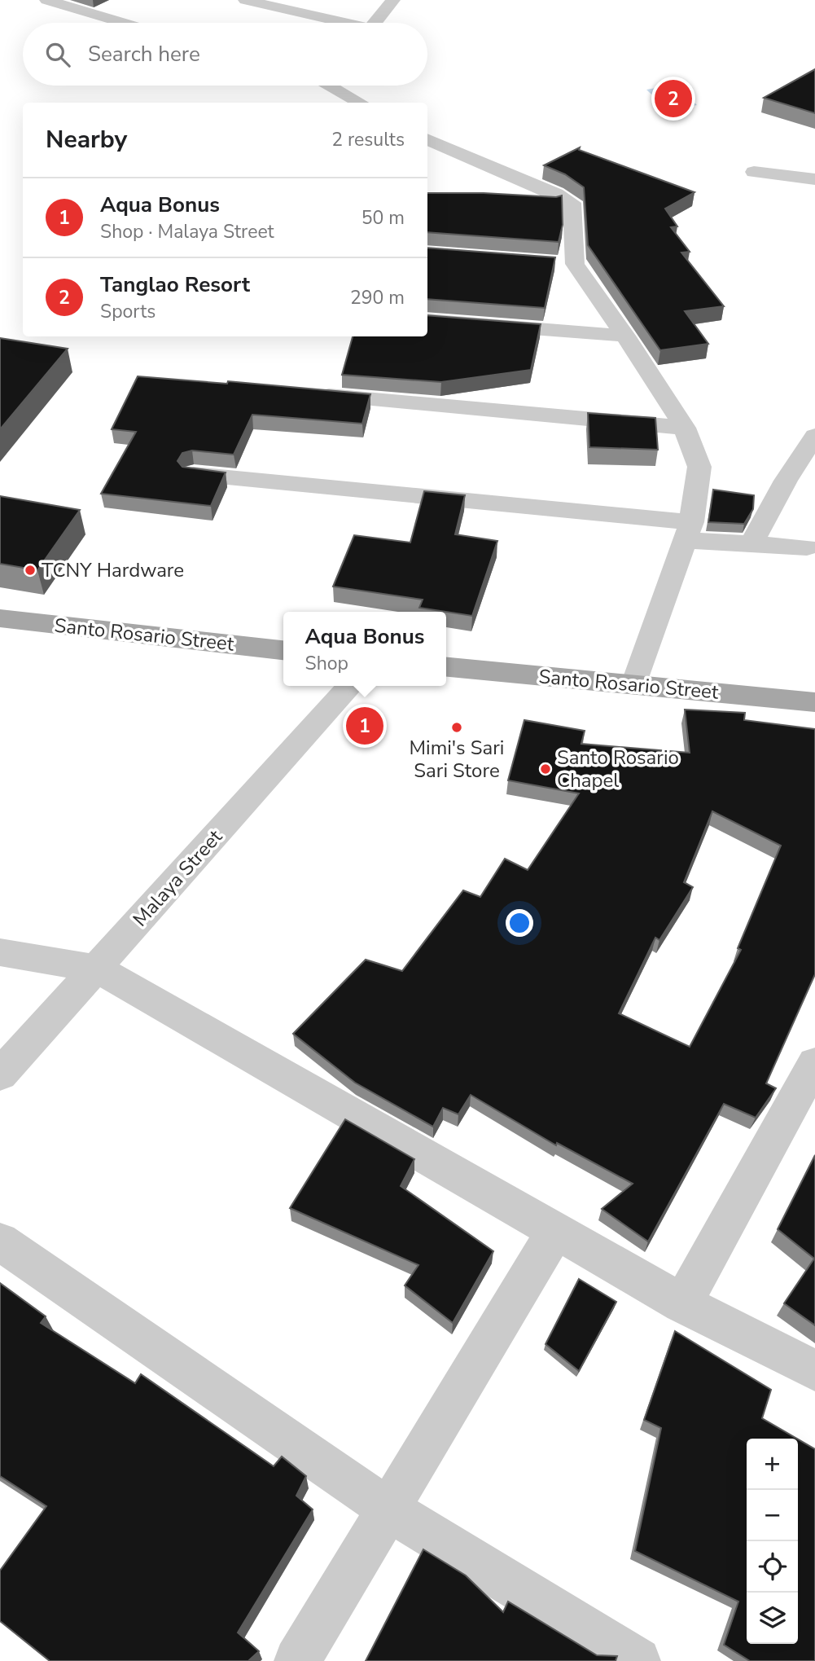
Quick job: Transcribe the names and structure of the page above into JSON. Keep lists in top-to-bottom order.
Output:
{
  "streets": {
    "main road": ["Santo Rosario Street"],
    "street": ["Malaya Street"]
  },
  "places": ["TCNY Hardware", "Mimi's Sari Sari Store", "Santo Rosario Chapel"],
  "page": {
    "search": "Search here",
    "pins": ["2", "1"],
    "heading": ["Nearby", "2 results"],
    "list": [
      {
        "mark": "1",
        "name": "Aqua Bonus",
        "note": "Shop · Malaya Street",
        "value": "50 m"
      },
      {
        "mark": "2",
        "name": "Tanglao Resort",
        "note": "Sports",
        "value": "290 m"
      }
    ],
    "popup": ["Aqua Bonus", "Shop"],
    "map_buttons": ["+", "−"]
  }
}
